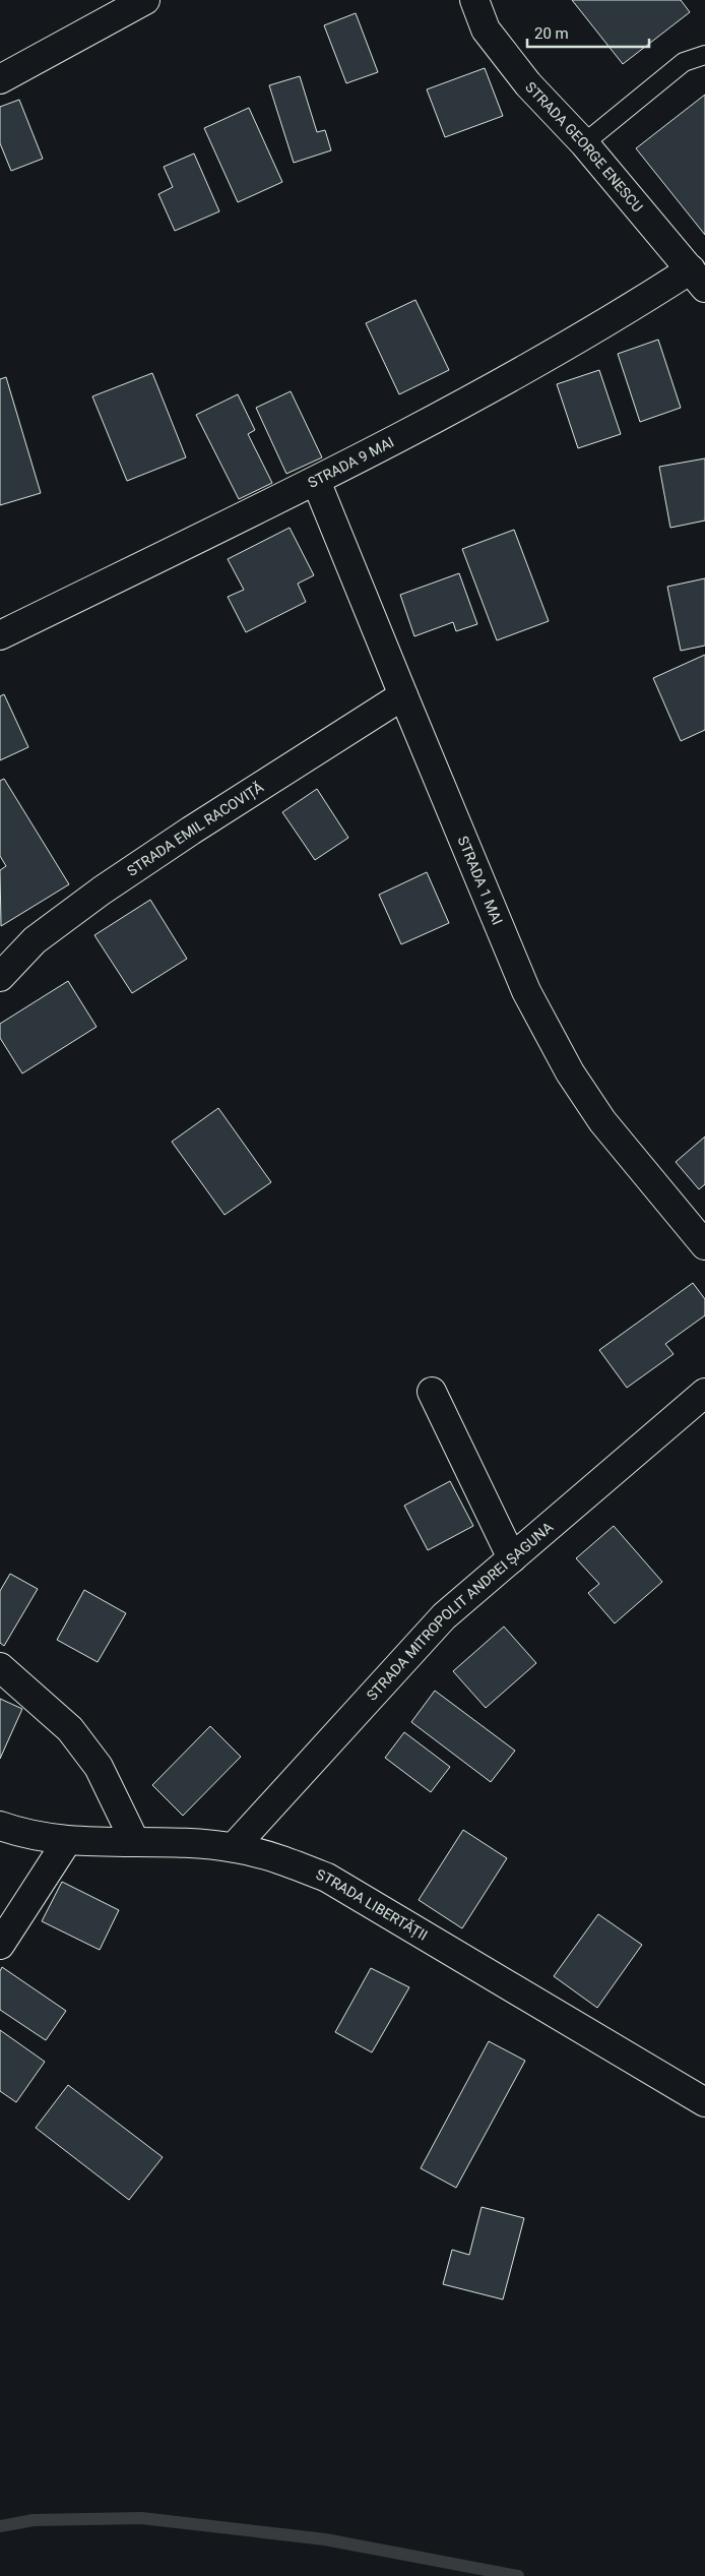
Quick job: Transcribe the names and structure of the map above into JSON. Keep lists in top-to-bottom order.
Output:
{
  "streets": {
    "street": [
      "STRADA GEORGE ENESCU",
      "STRADA 9 MAI",
      "STRADA EMIL RACOVIȚĂ",
      "STRADA 1 MAI",
      "STRADA MITROPOLIT ANDREI ȘAGUNA",
      "STRADA LIBERTĂȚII"
    ]
  },
  "crossings": [
    ["STRADA GEORGE ENESCU", "STRADA 9 MAI"],
    ["STRADA 9 MAI", "STRADA 1 MAI"],
    ["STRADA EMIL RACOVIȚĂ", "STRADA 1 MAI"],
    ["STRADA MITROPOLIT ANDREI ȘAGUNA", "STRADA LIBERTĂȚII"]
  ],
  "scale_bar": "20 m"
}
